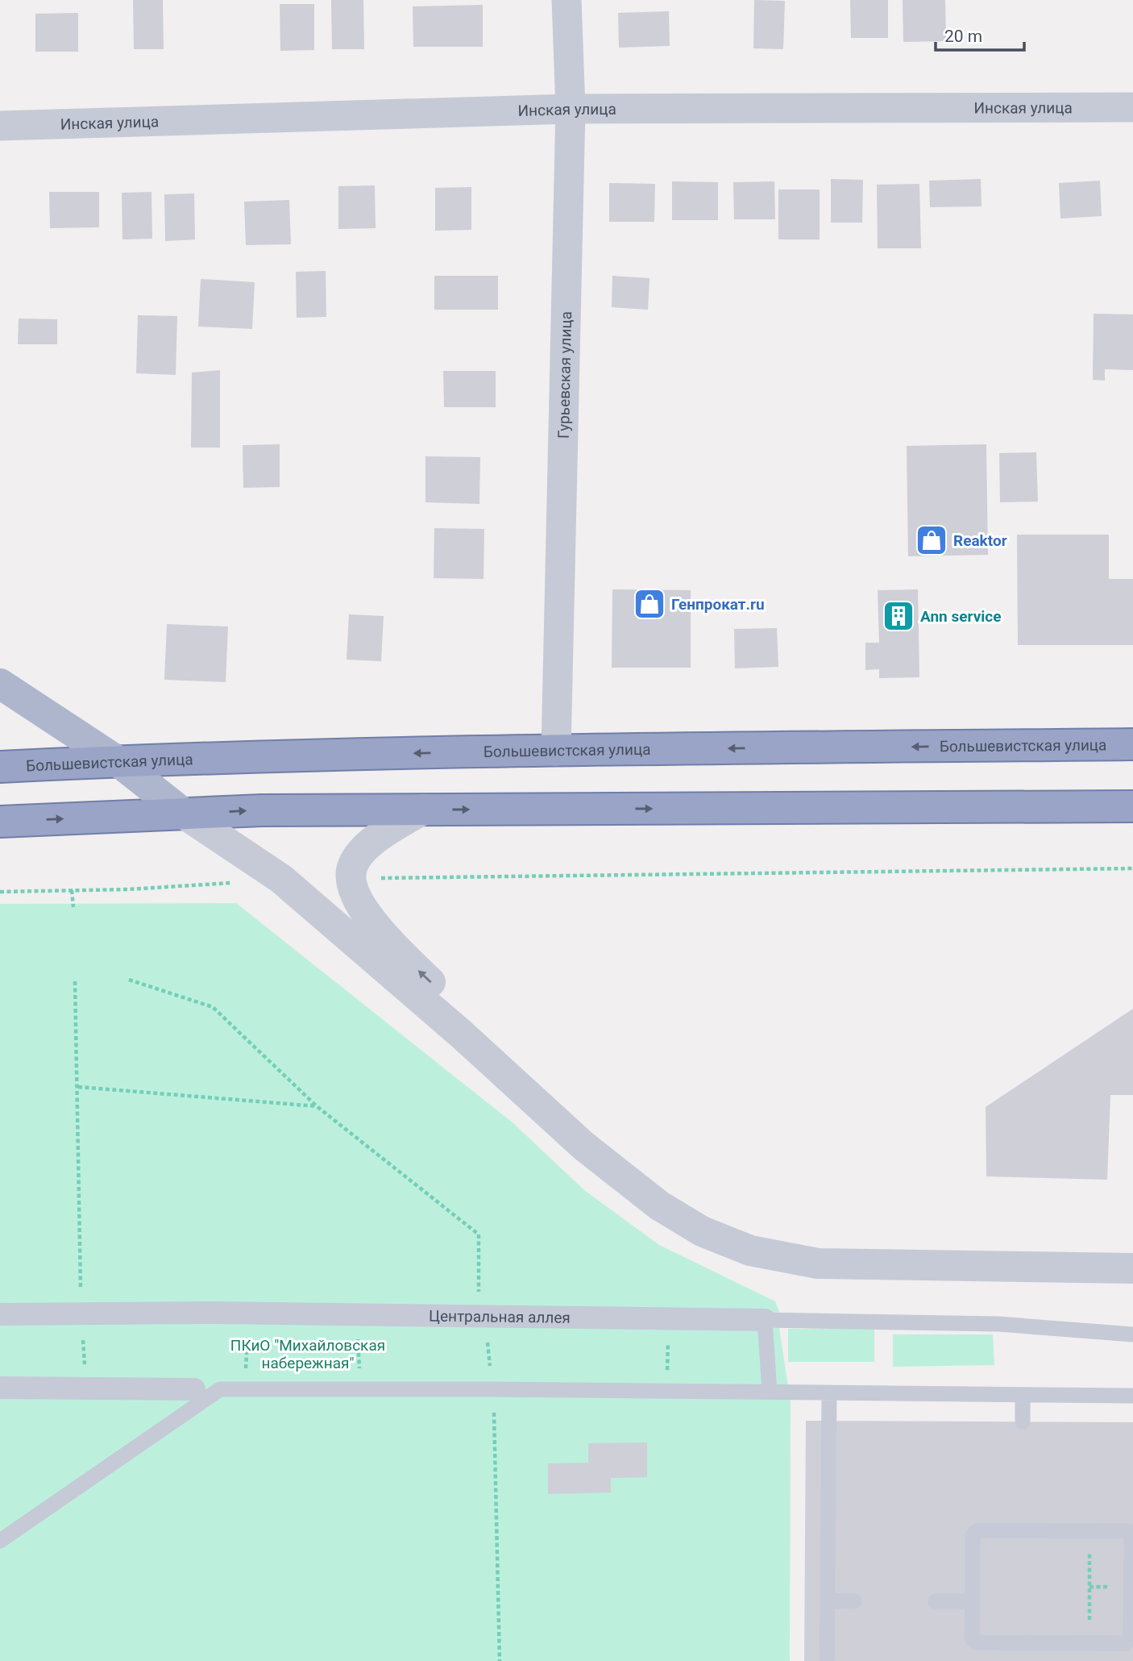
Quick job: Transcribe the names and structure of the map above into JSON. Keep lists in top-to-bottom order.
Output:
{
  "streets": {
    "highway": ["Большевистская улица"],
    "street": ["Инская улица", "Гурьевская улица", "Центральная аллея"]
  },
  "crossings": [
    ["Инская улица", "Гурьевская улица"],
    ["Гурьевская улица", "Большевистская улица"]
  ],
  "parks": ["ПКиО \"Михайловская набережная\""],
  "places": {
    "shop": ["Reaktor", "Генпрокат.ru"],
    "building": ["Ann service"]
  },
  "scale_bar": "20 m"
}
